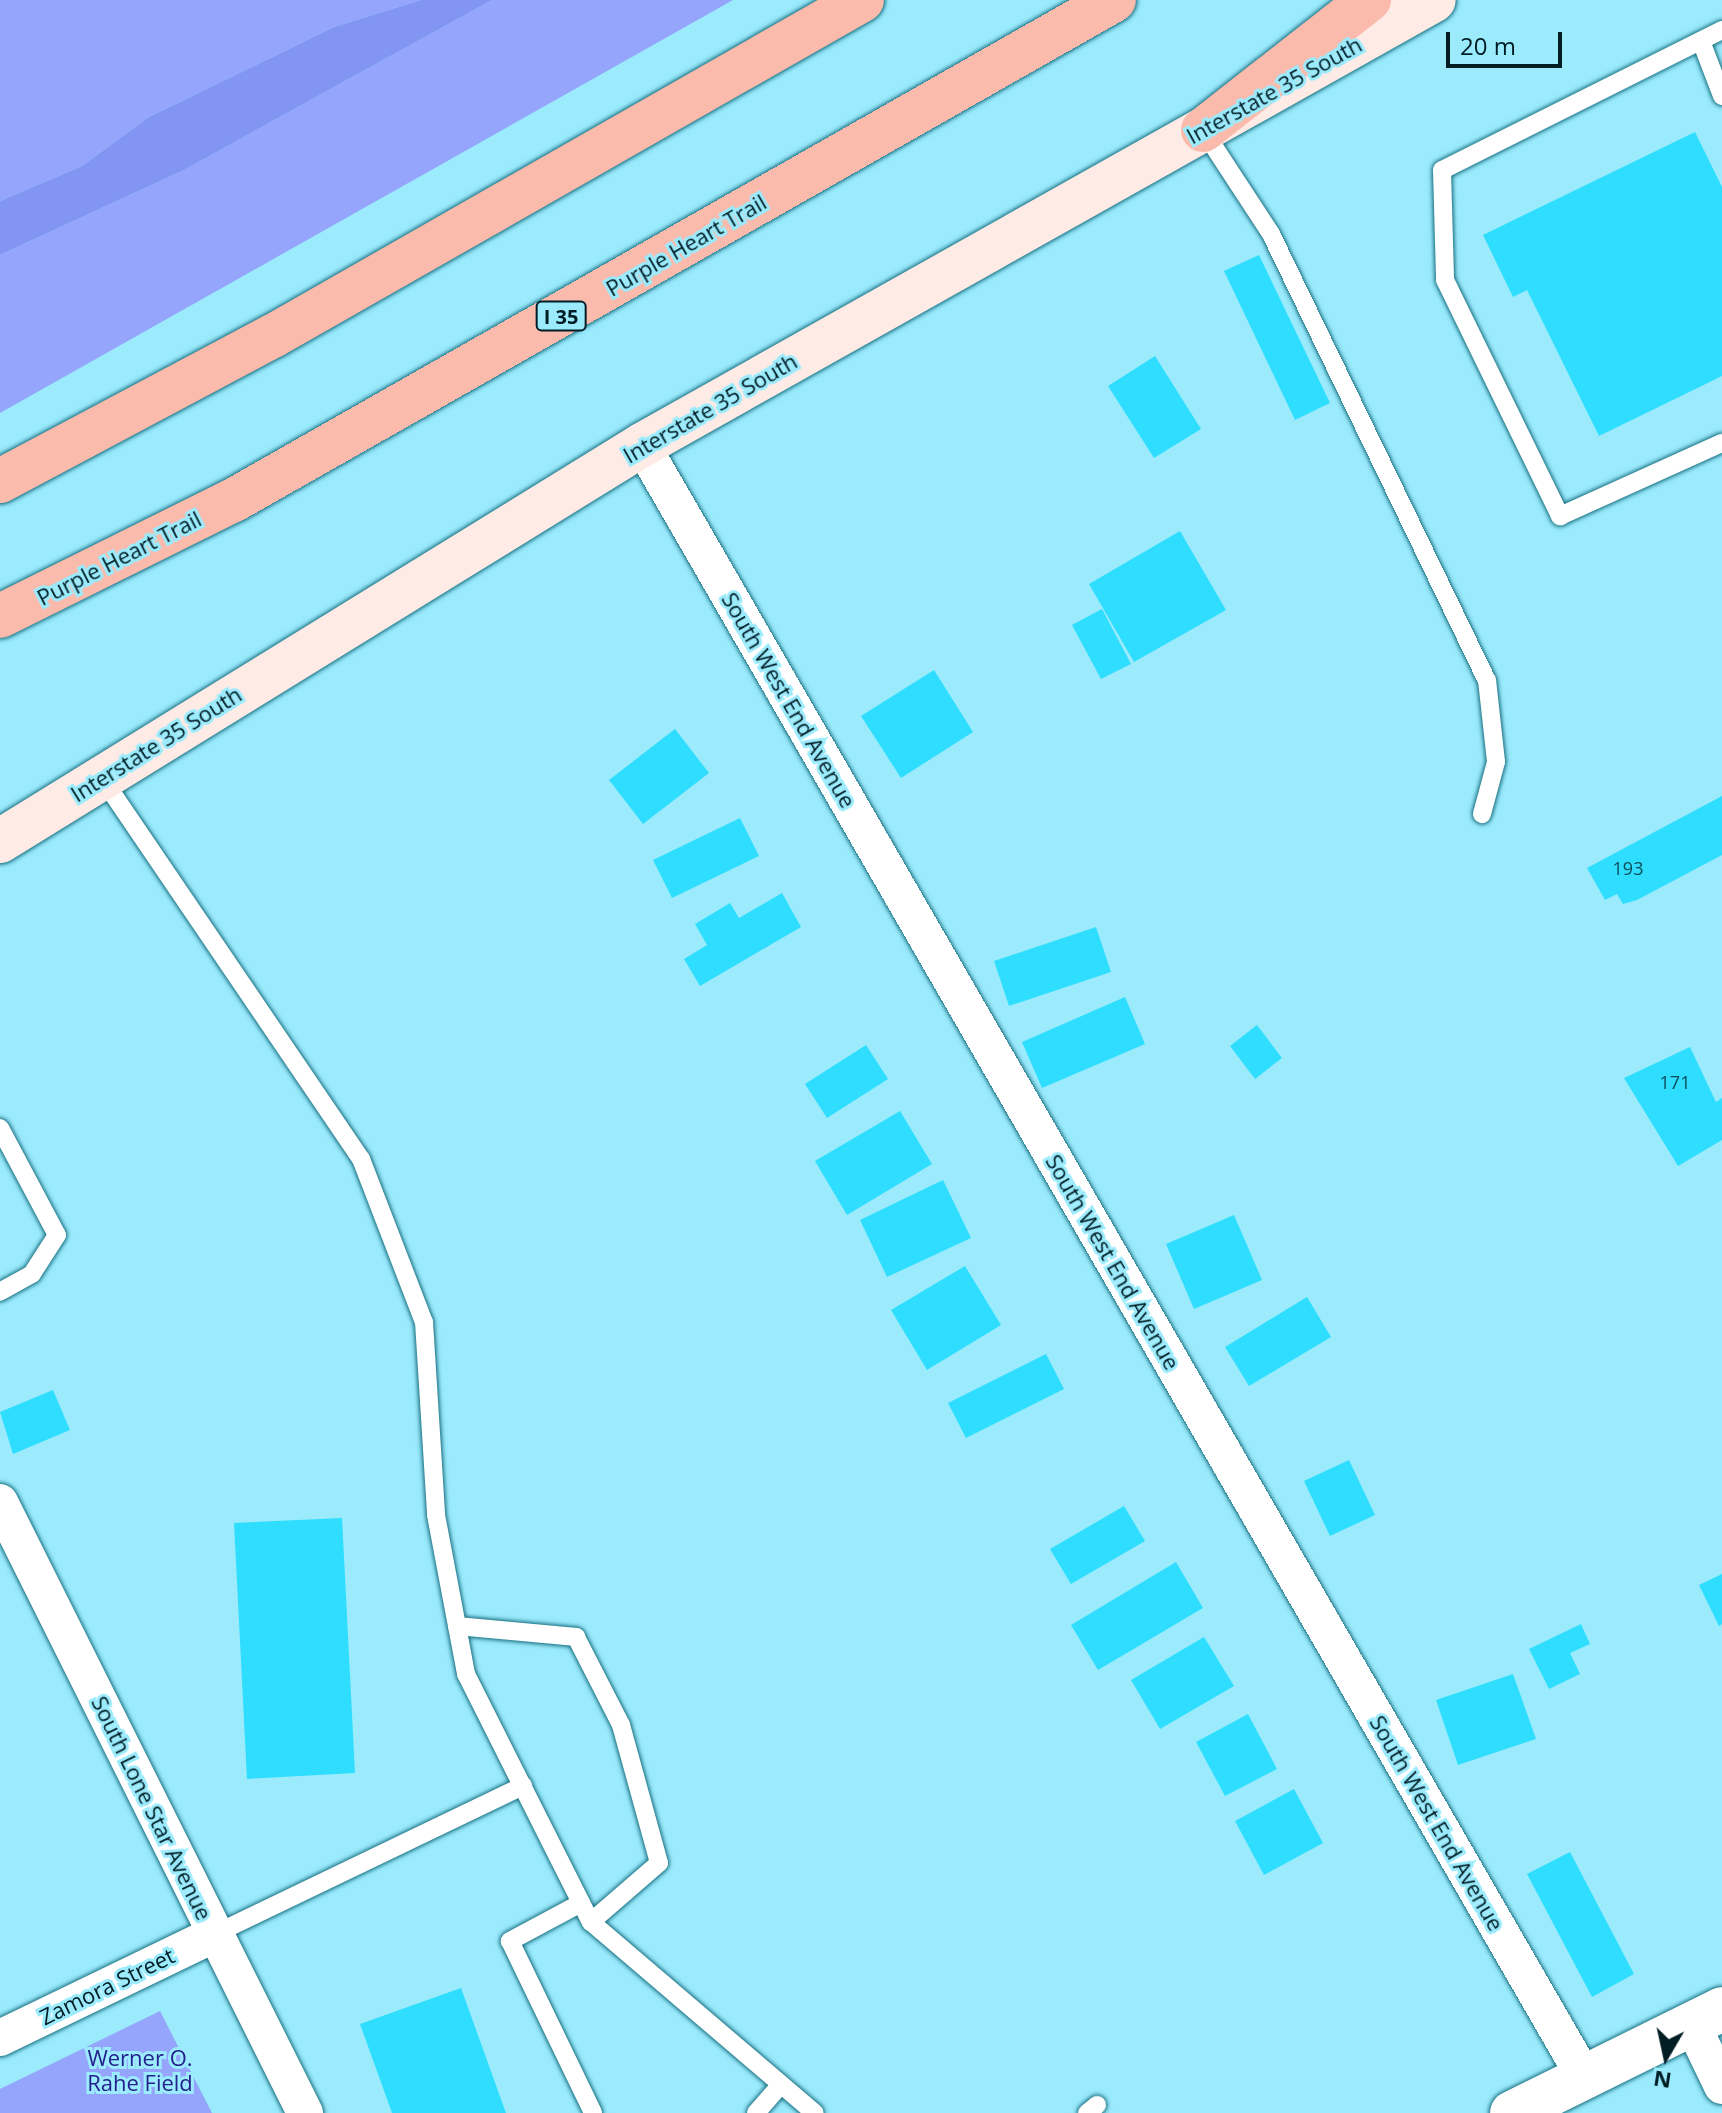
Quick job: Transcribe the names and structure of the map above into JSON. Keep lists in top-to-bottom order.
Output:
{
  "streets": {
    "highway": ["Purple Heart Trail", "I 35"],
    "main road": ["Interstate 35 South"],
    "street": ["South West End Avenue", "South Lone Star Avenue", "Zamora Street"]
  },
  "crossings": [
    ["Interstate 35 South", "South West End Avenue"],
    ["South Lone Star Avenue", "Zamora Street"]
  ],
  "parks": ["Werner O. Rahe Field"],
  "house_numbers": ["193", "171"],
  "scale_bar": "20 m",
  "north": "bottom"
}
